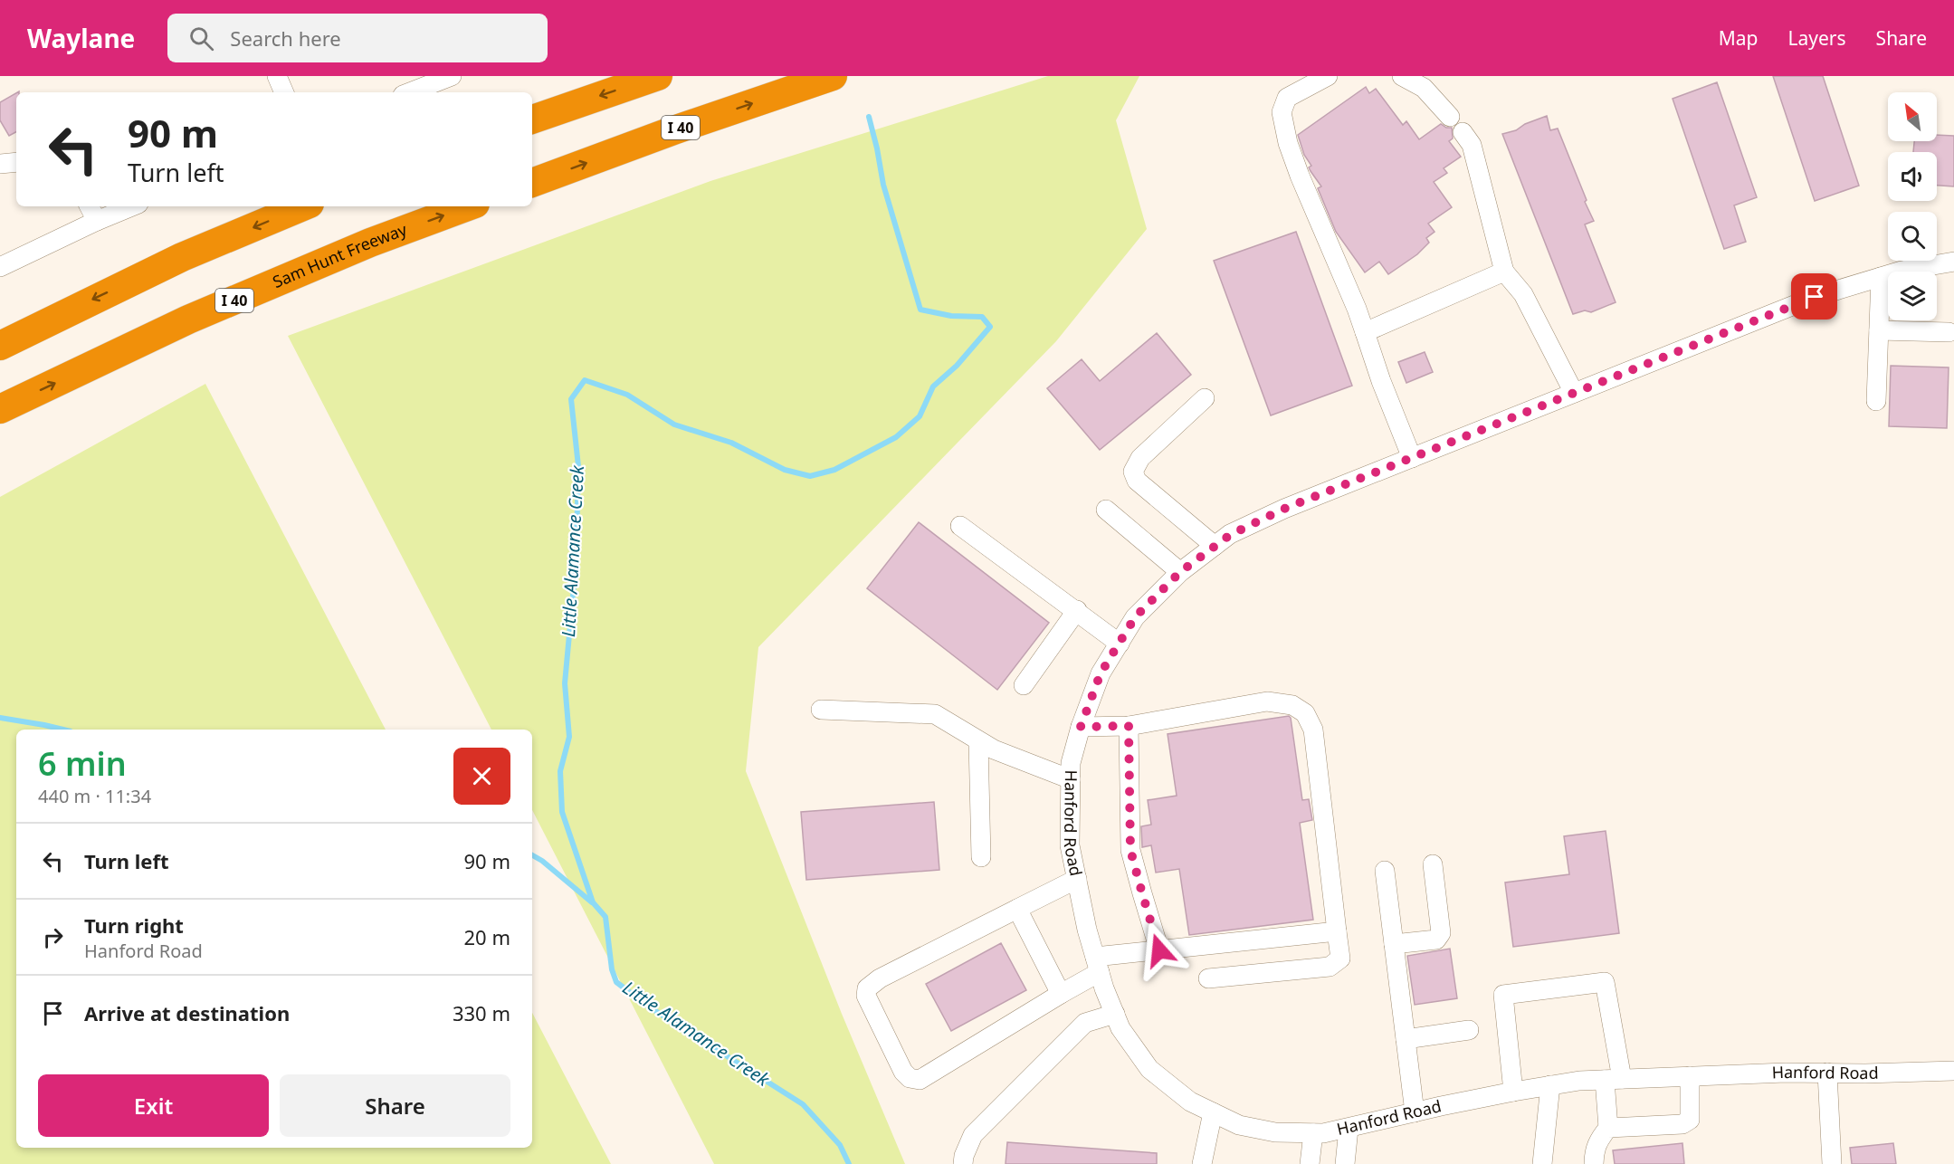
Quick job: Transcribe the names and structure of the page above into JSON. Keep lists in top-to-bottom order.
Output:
{
  "streets": {
    "highway": ["I 40", "Sam Hunt Freeway"],
    "street": ["Hanford Road"]
  },
  "water": ["Little Alamance Creek"],
  "north": "top left",
  "page": {
    "header": "Waylane",
    "search": "Search here",
    "nav": ["Map", "Layers", "Share"],
    "turn": ["90 m", "Turn left"],
    "heading": ["6 min", "440 m · 11:34"],
    "list": [
      {
        "name": "Turn left",
        "value": "90 m"
      },
      {
        "name": "Turn right",
        "note": "Hanford Road",
        "value": "20 m"
      },
      {
        "name": "Arrive at destination",
        "value": "330 m"
      }
    ],
    "buttons": ["Exit", "Share"]
  }
}
